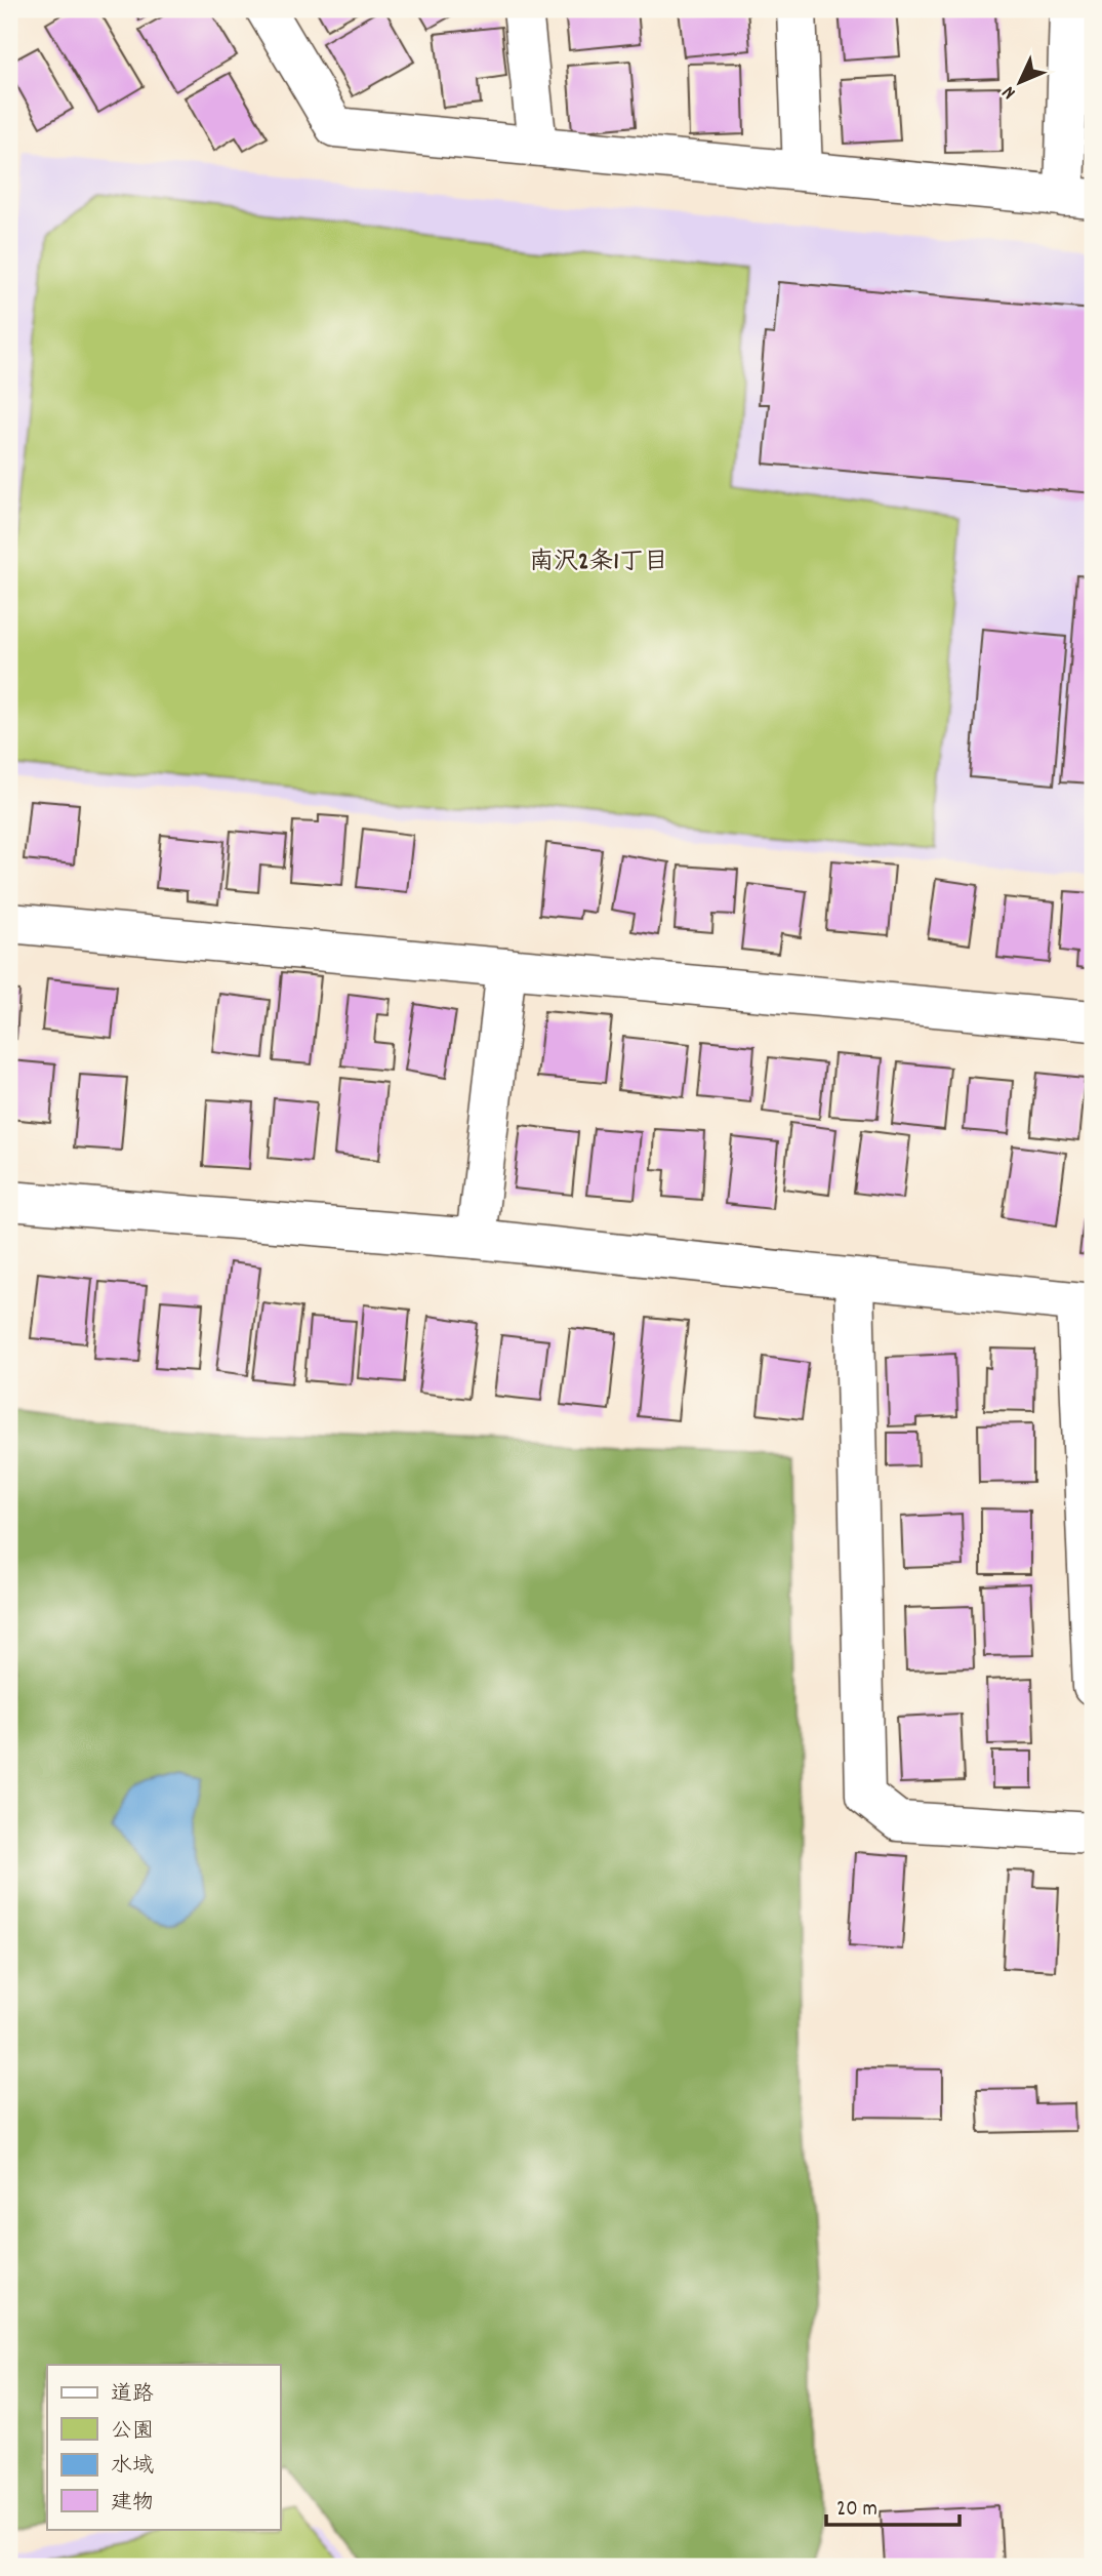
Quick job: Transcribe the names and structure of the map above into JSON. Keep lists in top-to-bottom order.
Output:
{
  "districts": ["南沢2条1丁目"],
  "legend": [
    "道路",
    "公園",
    "水域",
    "建物"
  ],
  "scale_bar": "20 m",
  "north": "bottom left"
}
